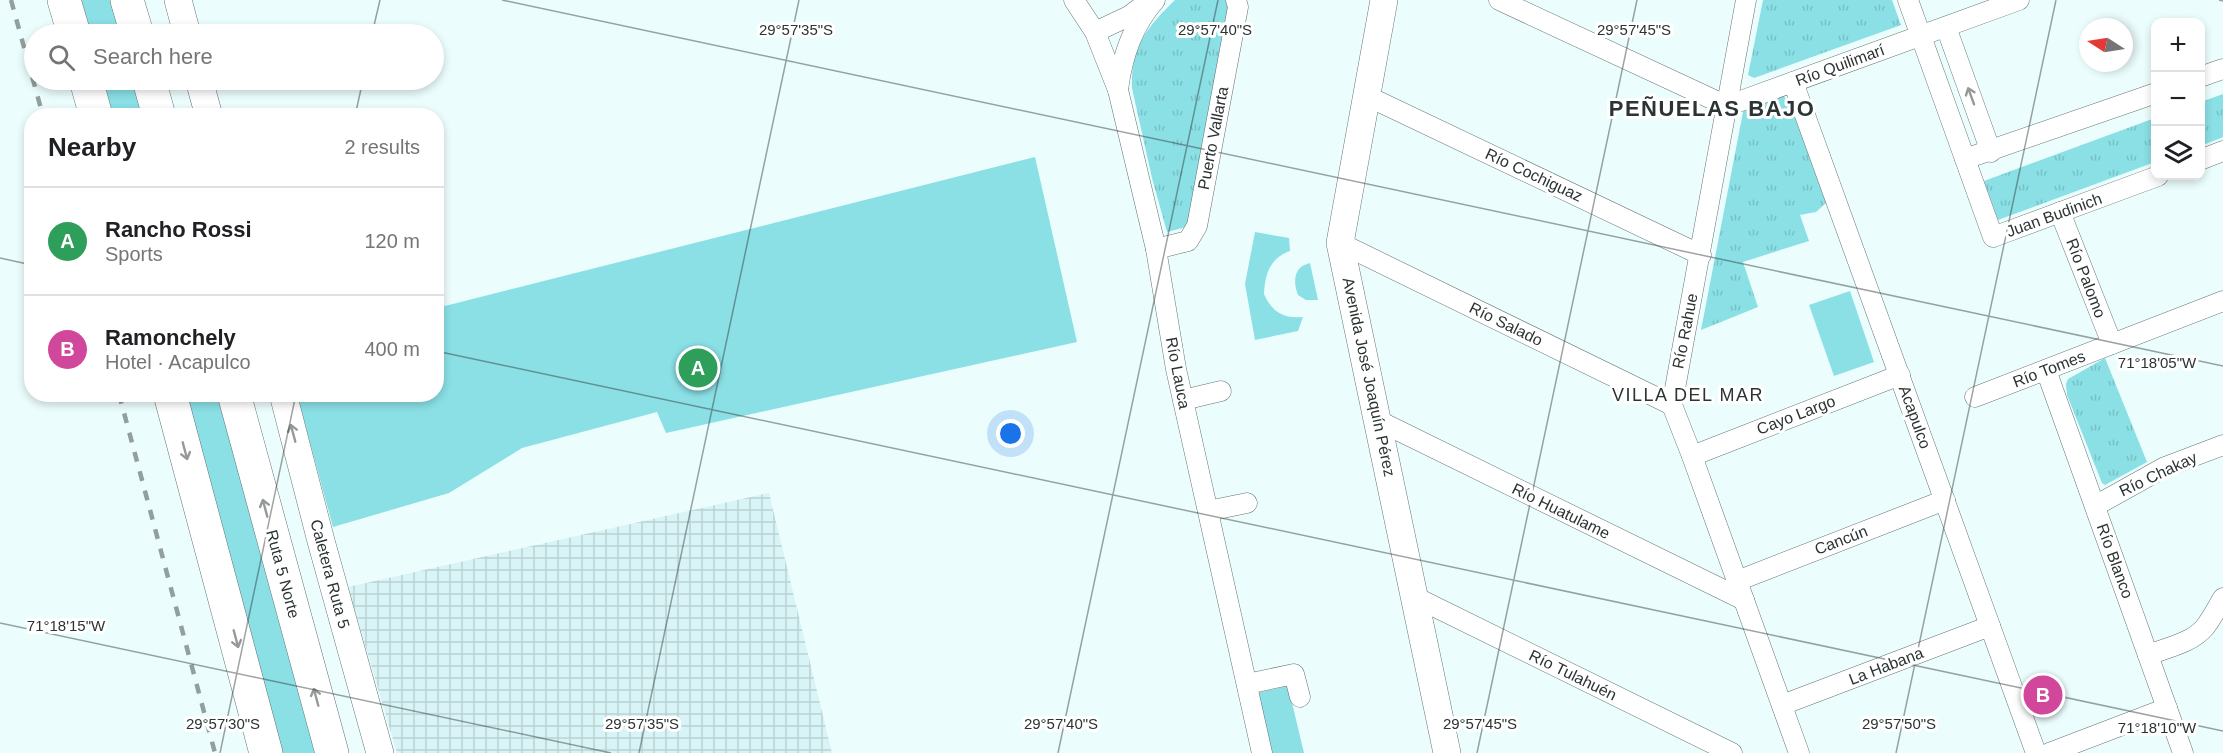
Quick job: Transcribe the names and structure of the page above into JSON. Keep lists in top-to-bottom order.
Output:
{
  "streets": {
    "highway": ["Ruta 5 Norte"],
    "main road": ["Avenida José Joaquín Pérez", "Caletera Ruta 5"],
    "street": [
      "Río Quilimarí",
      "Puerto Vallarta",
      "Río Cochiguaz",
      "Juan Budinich",
      "Río Palomo",
      "Río Salado",
      "Río Rahue",
      "Río Tomes",
      "Río Lauca",
      "Cayo Largo",
      "Acapulco",
      "Río Chakay",
      "Río Huatulame",
      "Cancún",
      "Río Blanco",
      "La Habana",
      "Río Tulahuén"
    ]
  },
  "crossings": [
    ["Río Quilimarí", "Juan Budinich"],
    ["Río Quilimarí", "Río Rahue"],
    ["Río Quilimarí", "Acapulco"],
    ["Puerto Vallarta", "Río Lauca"],
    ["Río Cochiguaz", "Río Rahue"],
    ["Río Cochiguaz", "Avenida José Joaquín Pérez"],
    ["Juan Budinich", "Río Palomo"],
    ["Río Palomo", "Río Tomes"],
    ["Río Salado", "Río Rahue"],
    ["Río Salado", "Avenida José Joaquín Pérez"],
    ["Río Tomes", "Río Blanco"],
    ["Avenida José Joaquín Pérez", "Río Huatulame"],
    ["Avenida José Joaquín Pérez", "Río Tulahuén"],
    ["Cayo Largo", "Acapulco"],
    ["Acapulco", "Cancún"],
    ["Acapulco", "La Habana"],
    ["Río Chakay", "Río Blanco"]
  ],
  "one_way": ["Caletera Ruta 5"],
  "districts": ["PEÑUELAS BAJO", "VILLA DEL MAR"],
  "north": "left",
  "page": {
    "map_buttons": ["+", "−"],
    "search": "Search here",
    "heading": ["Nearby", "2 results"],
    "list": [
      {
        "mark": "A",
        "name": "Rancho Rossi",
        "note": "Sports",
        "value": "120 m"
      },
      {
        "mark": "B",
        "name": "Ramonchely",
        "note": "Hotel · Acapulco",
        "value": "400 m"
      }
    ],
    "pins": ["A", "B"]
  },
  "coordinates": [
    "29°57'35\"S",
    "29°57'40\"S",
    "29°57'45\"S",
    "71°18'05\"W",
    "71°18'15\"W",
    "29°57'30\"S",
    "29°57'50\"S",
    "71°18'10\"W"
  ]
}
